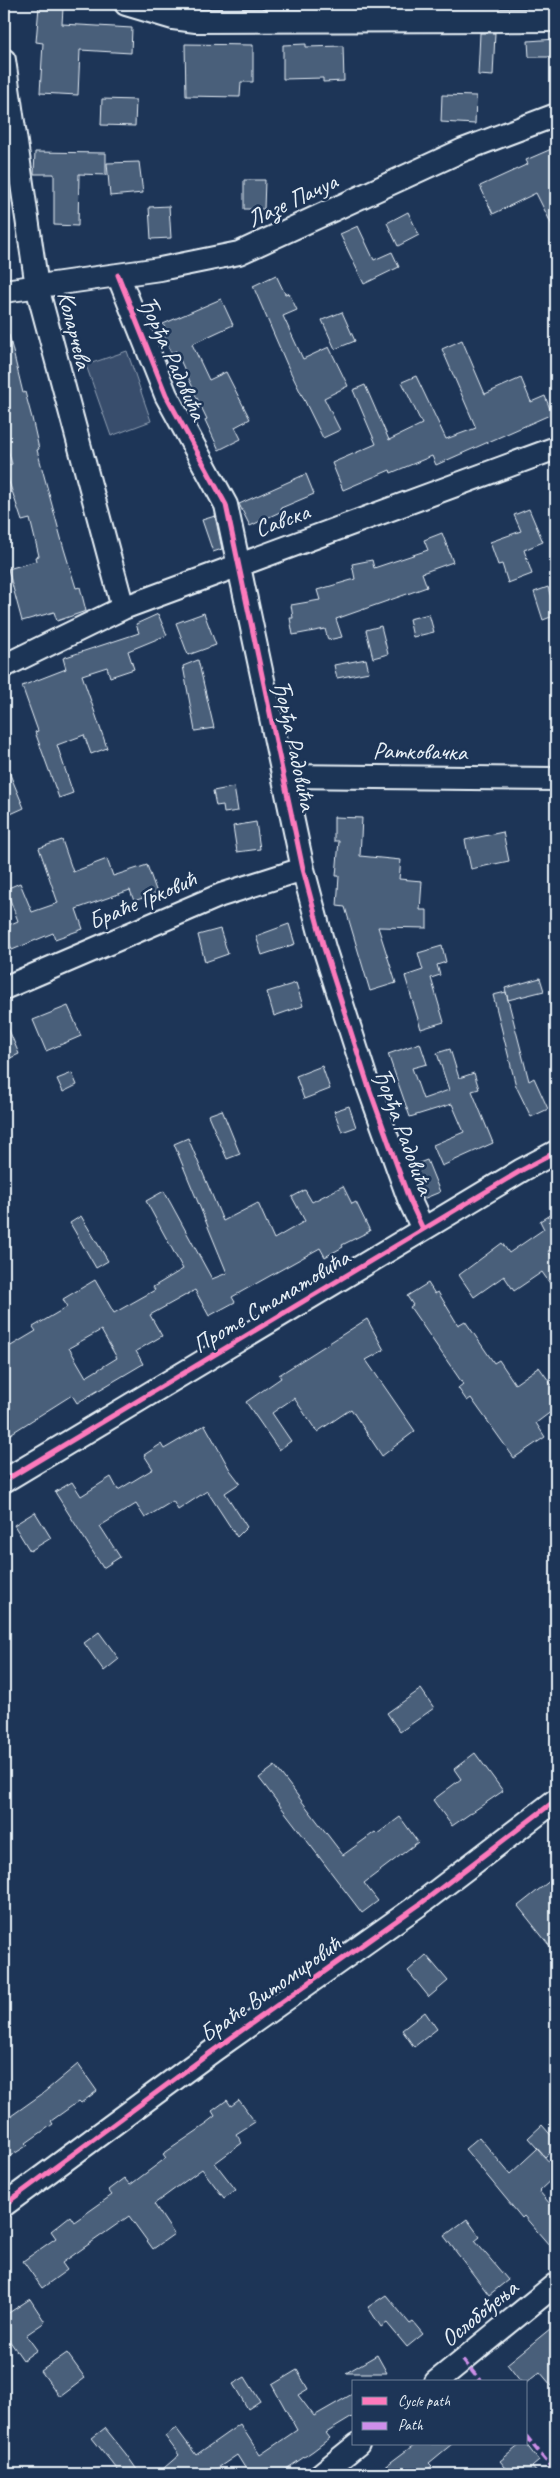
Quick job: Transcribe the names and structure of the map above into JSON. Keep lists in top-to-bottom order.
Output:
{
  "streets": {
    "street": [
      "Лазе Пачуа",
      "Коларчева",
      "Ђорђа Радовића",
      "Савска",
      "Ратковачка",
      "Браће Грковић",
      "Проте Стаматовића",
      "Браће Витомировић",
      "Ослобођења"
    ]
  },
  "crossings": [
    ["Лазе Пачуа", "Коларчева"],
    ["Лазе Пачуа", "Ђорђа Радовића"],
    ["Коларчева", "Савска"],
    ["Ђорђа Радовића", "Савска"],
    ["Ђорђа Радовића", "Ратковачка"],
    ["Ђорђа Радовића", "Браће Грковић"],
    ["Ђорђа Радовића", "Проте Стаматовића"]
  ],
  "legend": ["Cycle path", "Path"]
}
